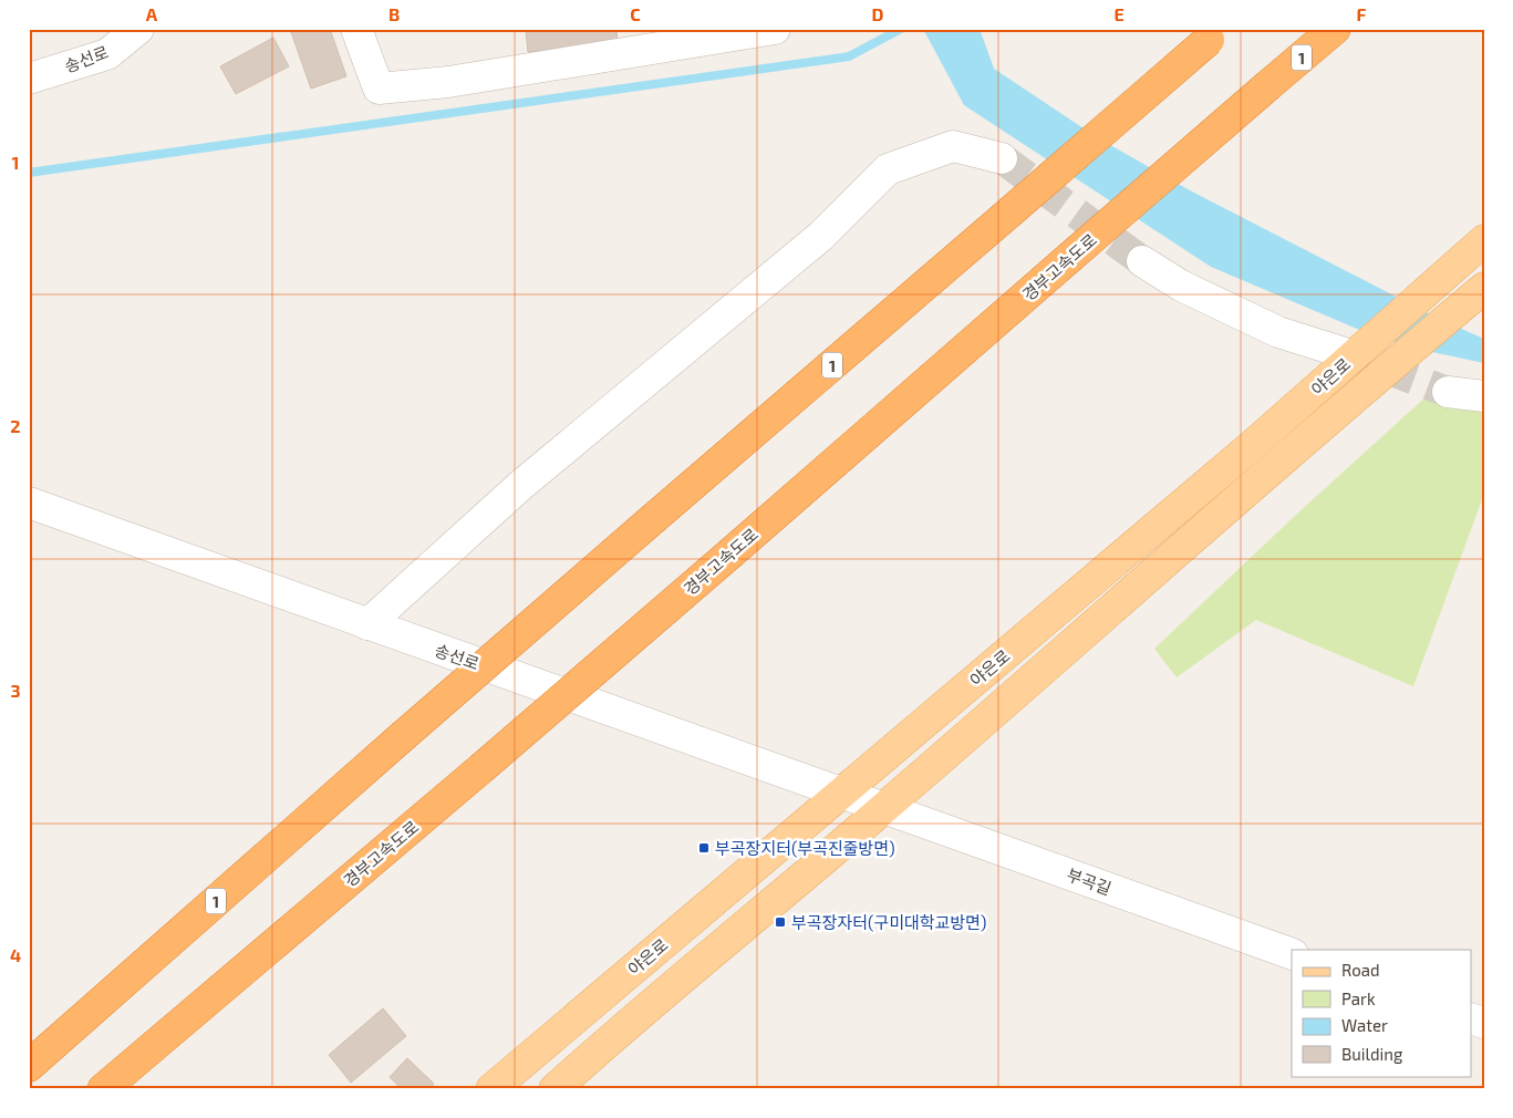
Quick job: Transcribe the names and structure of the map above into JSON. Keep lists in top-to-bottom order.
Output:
{
  "streets": {
    "highway": ["1", "경부고속도로"],
    "main road": ["야은로"],
    "street": ["송선로", "부곡길"]
  },
  "crossings": [
    ["송선로", "야은로"],
    ["송선로", "부곡길"],
    ["야은로", "부곡길"]
  ],
  "places": {
    "transit": ["부곡장지터(부곡진줄방면)", "부곡장자터(구미대학교방면)"]
  },
  "legend": [
    "Road",
    "Park",
    "Water",
    "Building"
  ],
  "grid": {
    "columns": [
      "A",
      "B",
      "C",
      "D",
      "E",
      "F"
    ],
    "rows": [
      "1",
      "2",
      "3",
      "4"
    ]
  }
}
